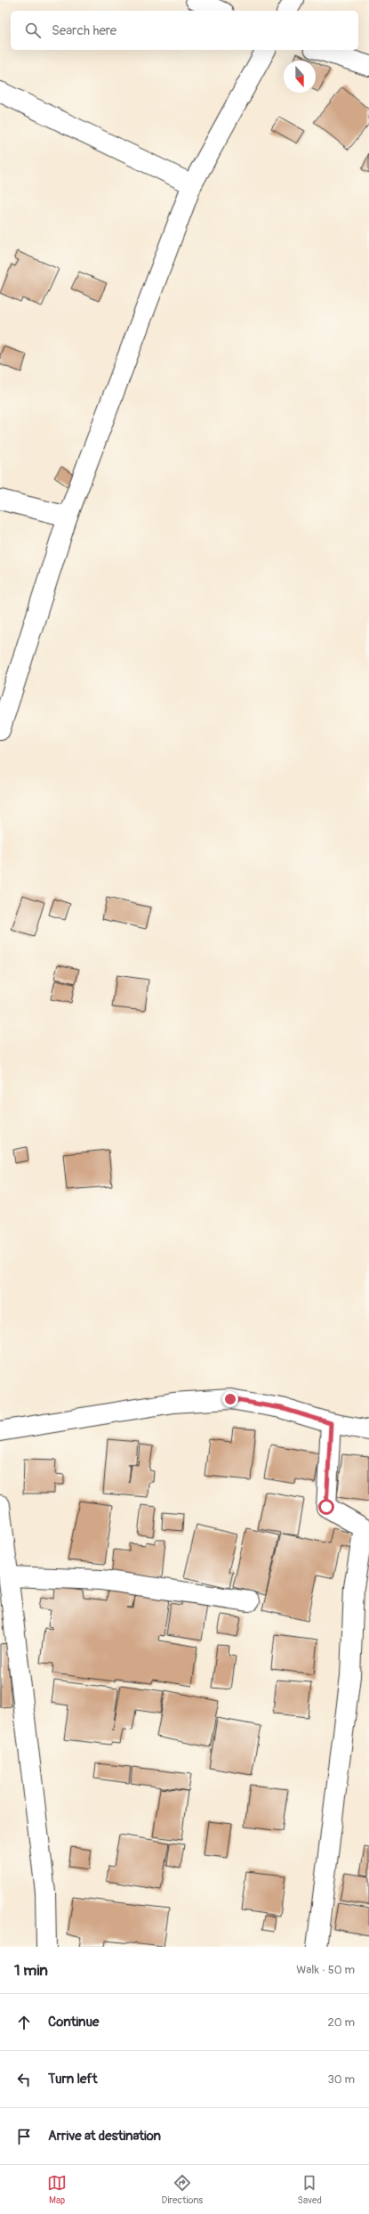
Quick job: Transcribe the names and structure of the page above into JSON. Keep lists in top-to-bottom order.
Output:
{
  "north": "bottom",
  "page": {
    "search": "Search here",
    "heading": ["1 min", "Walk · 50 m"],
    "list": [
      ["Continue", "20 m"],
      ["Turn left", "30 m"],
      "Arrive at destination"
    ],
    "nav": ["Map", "Directions", "Saved"]
  }
}
